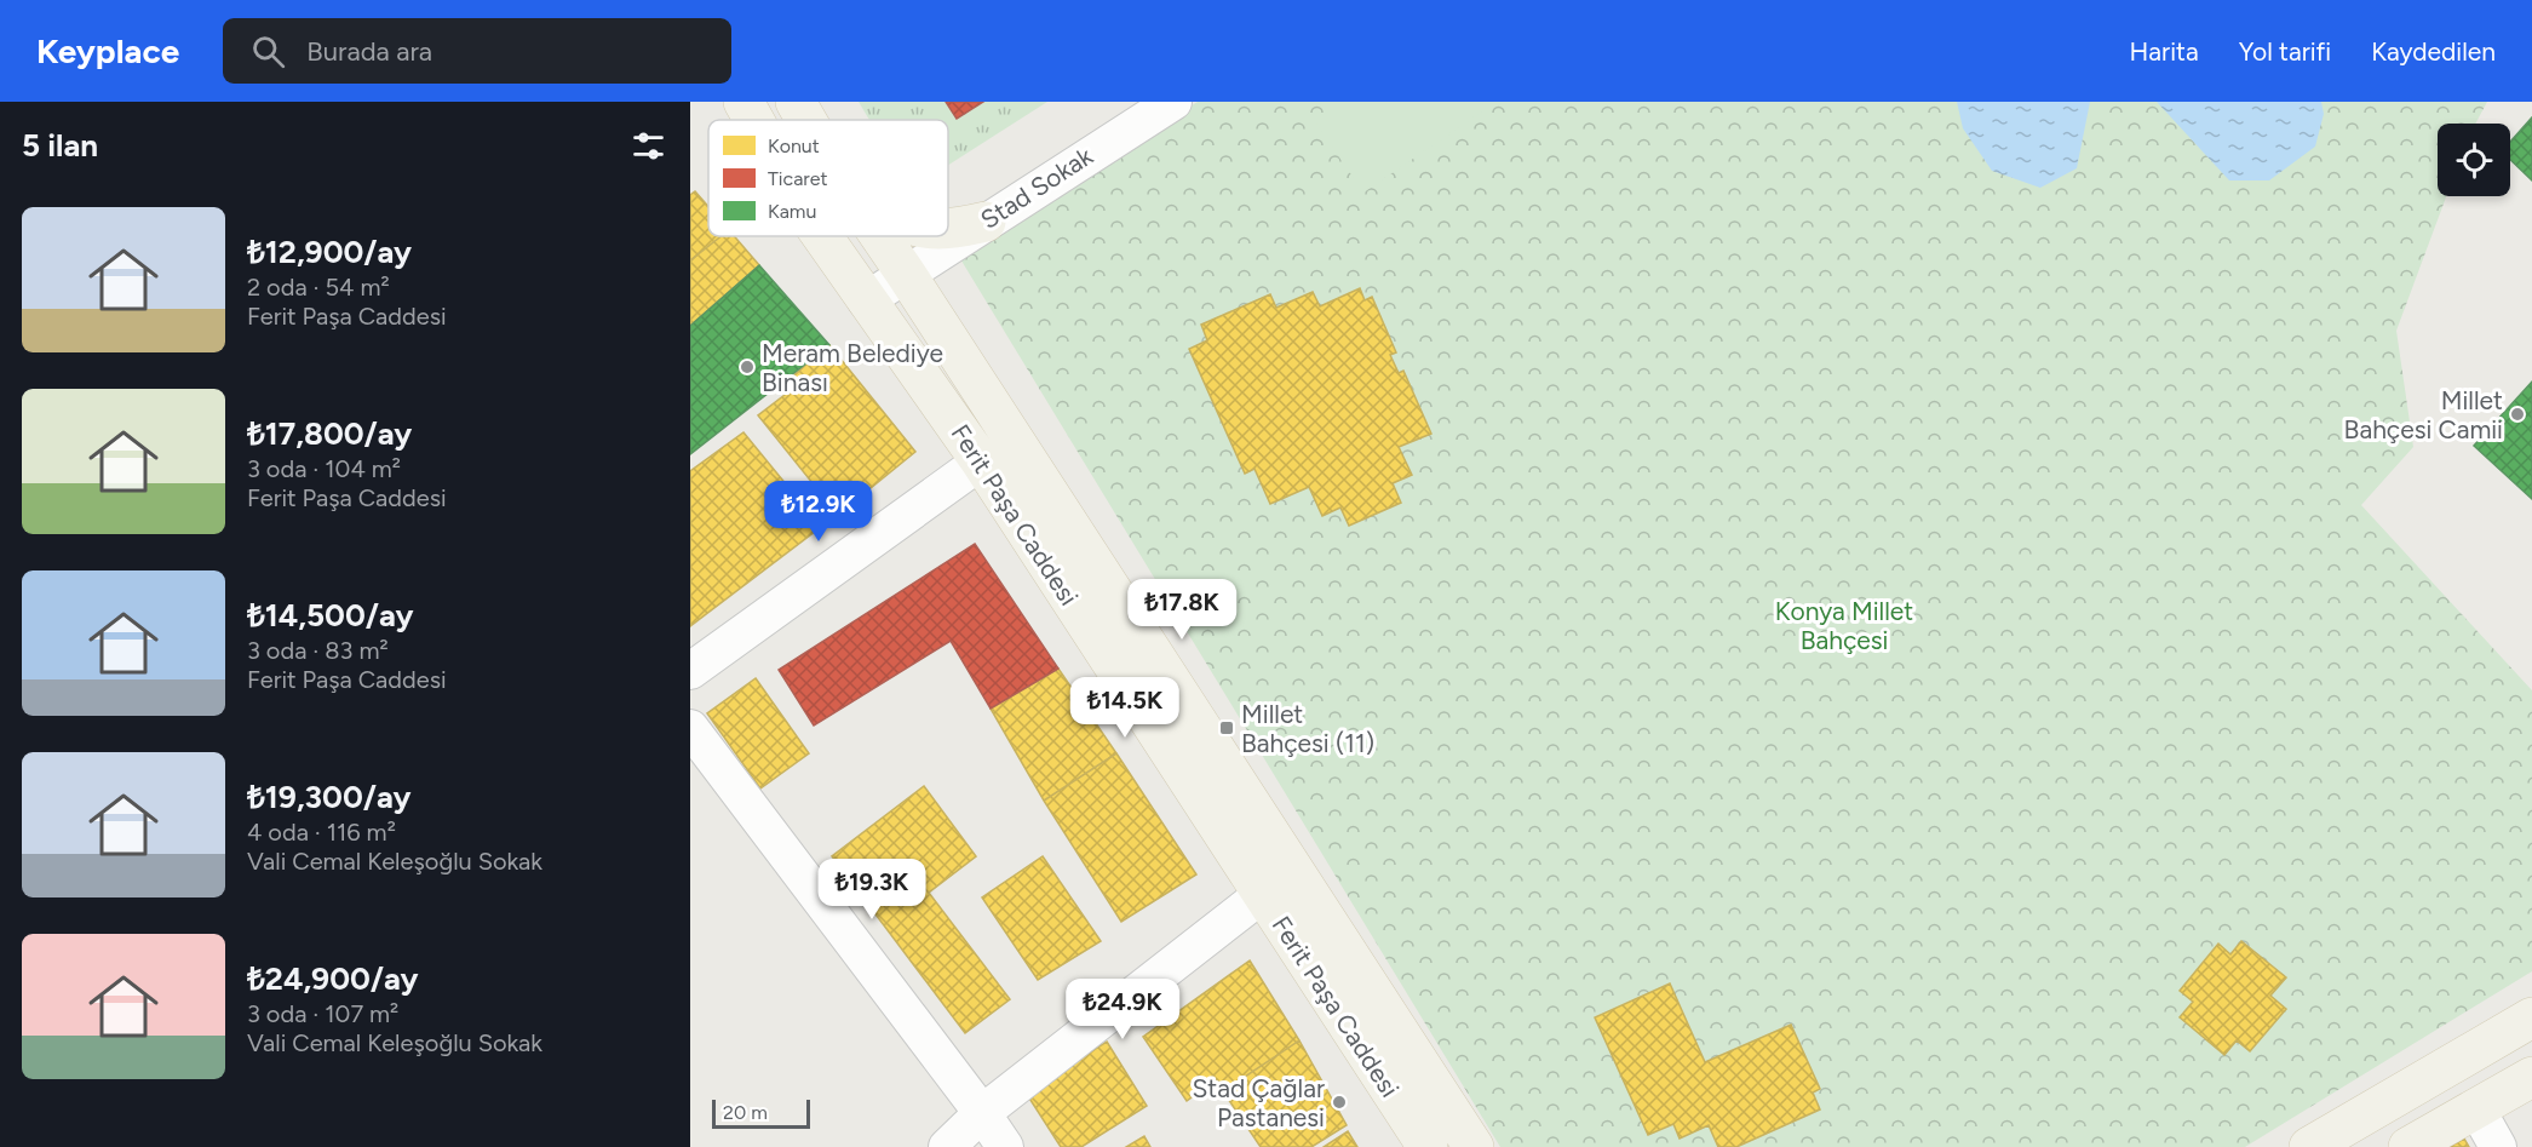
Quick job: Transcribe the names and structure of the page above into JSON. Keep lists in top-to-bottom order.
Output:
{
  "streets": {
    "main road": ["Ferit Paşa Caddesi"],
    "street": ["Stad Sokak"]
  },
  "crossings": [
    ["Stad Sokak", "Ferit Paşa Caddesi"]
  ],
  "parks": ["Konya Millet Bahçesi"],
  "places": {
    "other": ["Meram Belediye Binası", "Millet Bahçesi Camii", "Stad Çağlar Pastanesi"],
    "transit": ["Millet Bahçesi (11)"]
  },
  "legend": ["Konut", "Ticaret", "Kamu"],
  "scale_bar": "20 m",
  "page": {
    "header": "Keyplace",
    "search": "Burada ara",
    "nav": ["Harita", "Yol tarifi", "Kaydedilen"],
    "heading": "5 ilan",
    "list": [
      {
        "name": "₺12,900/ay",
        "note": "2 oda · 54 m² · Ferit Paşa Caddesi"
      },
      {
        "name": "₺17,800/ay",
        "note": "3 oda · 104 m² · Ferit Paşa Caddesi"
      },
      {
        "name": "₺14,500/ay",
        "note": "3 oda · 83 m² · Ferit Paşa Caddesi"
      },
      {
        "name": "₺19,300/ay",
        "note": "4 oda · 116 m² · Vali Cemal Keleşoğlu Sokak"
      },
      {
        "name": "₺24,900/ay",
        "note": "3 oda · 107 m² · Vali Cemal Keleşoğlu Sokak"
      }
    ],
    "price": [
      "₺12.9K",
      "₺17.8K",
      "₺14.5K",
      "₺19.3K",
      "₺24.9K"
    ],
    "scale": "20 m"
  }
}
